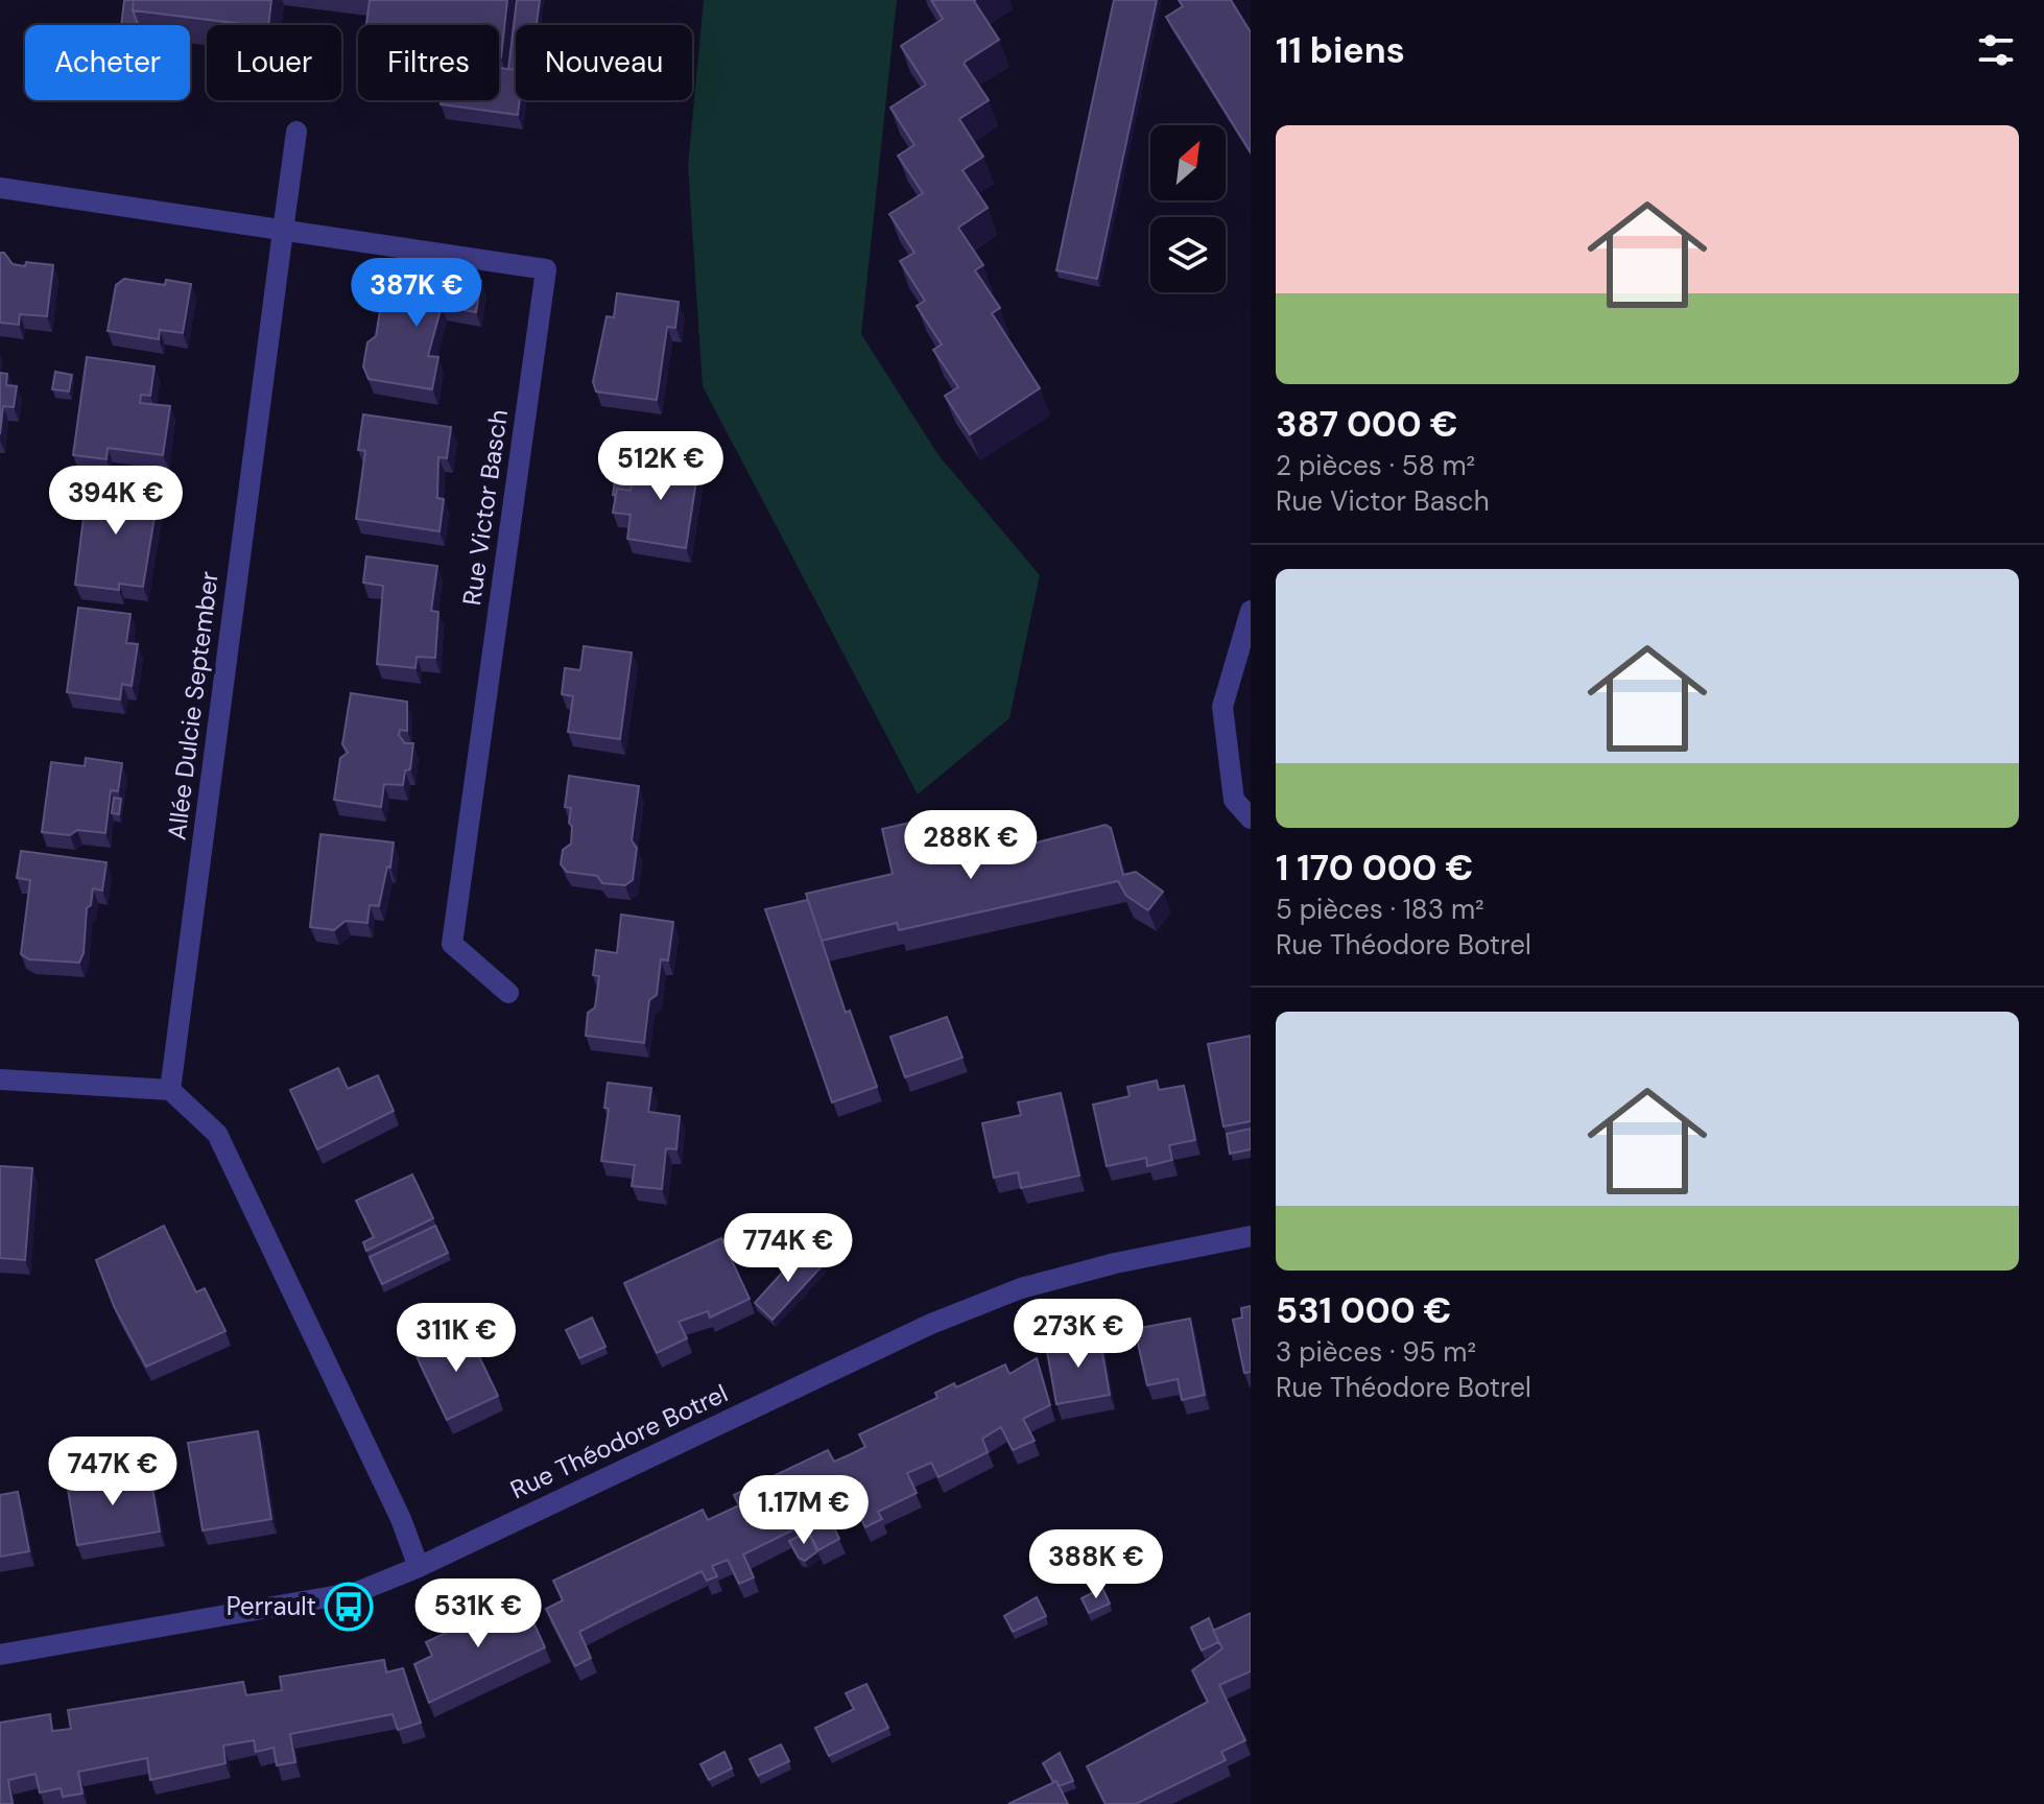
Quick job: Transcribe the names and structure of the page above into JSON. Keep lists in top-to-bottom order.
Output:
{
  "streets": {
    "street": ["Rue Victor Basch", "Allée Dulcie September", "Rue Théodore Botrel"]
  },
  "crossings": [
    ["Rue Victor Basch", "Allée Dulcie September"]
  ],
  "places": {
    "bus stop": ["Perrault"]
  },
  "north": "top right",
  "page": {
    "heading": "11 biens",
    "chip": [
      "Acheter",
      "Louer",
      "Filtres",
      "Nouveau"
    ],
    "list": [
      {
        "name": "387 000 €",
        "note": "2 pièces · 58 m² · Rue Victor Basch"
      },
      {
        "name": "1 170 000 €",
        "note": "5 pièces · 183 m² · Rue Théodore Botrel"
      },
      {
        "name": "531 000 €",
        "note": "3 pièces · 95 m² · Rue Théodore Botrel"
      }
    ],
    "price": [
      "387K €",
      "512K €",
      "394K €",
      "288K €",
      "774K €",
      "273K €",
      "311K €",
      "747K €",
      "1.17M €",
      "388K €",
      "531K €"
    ]
  }
}
